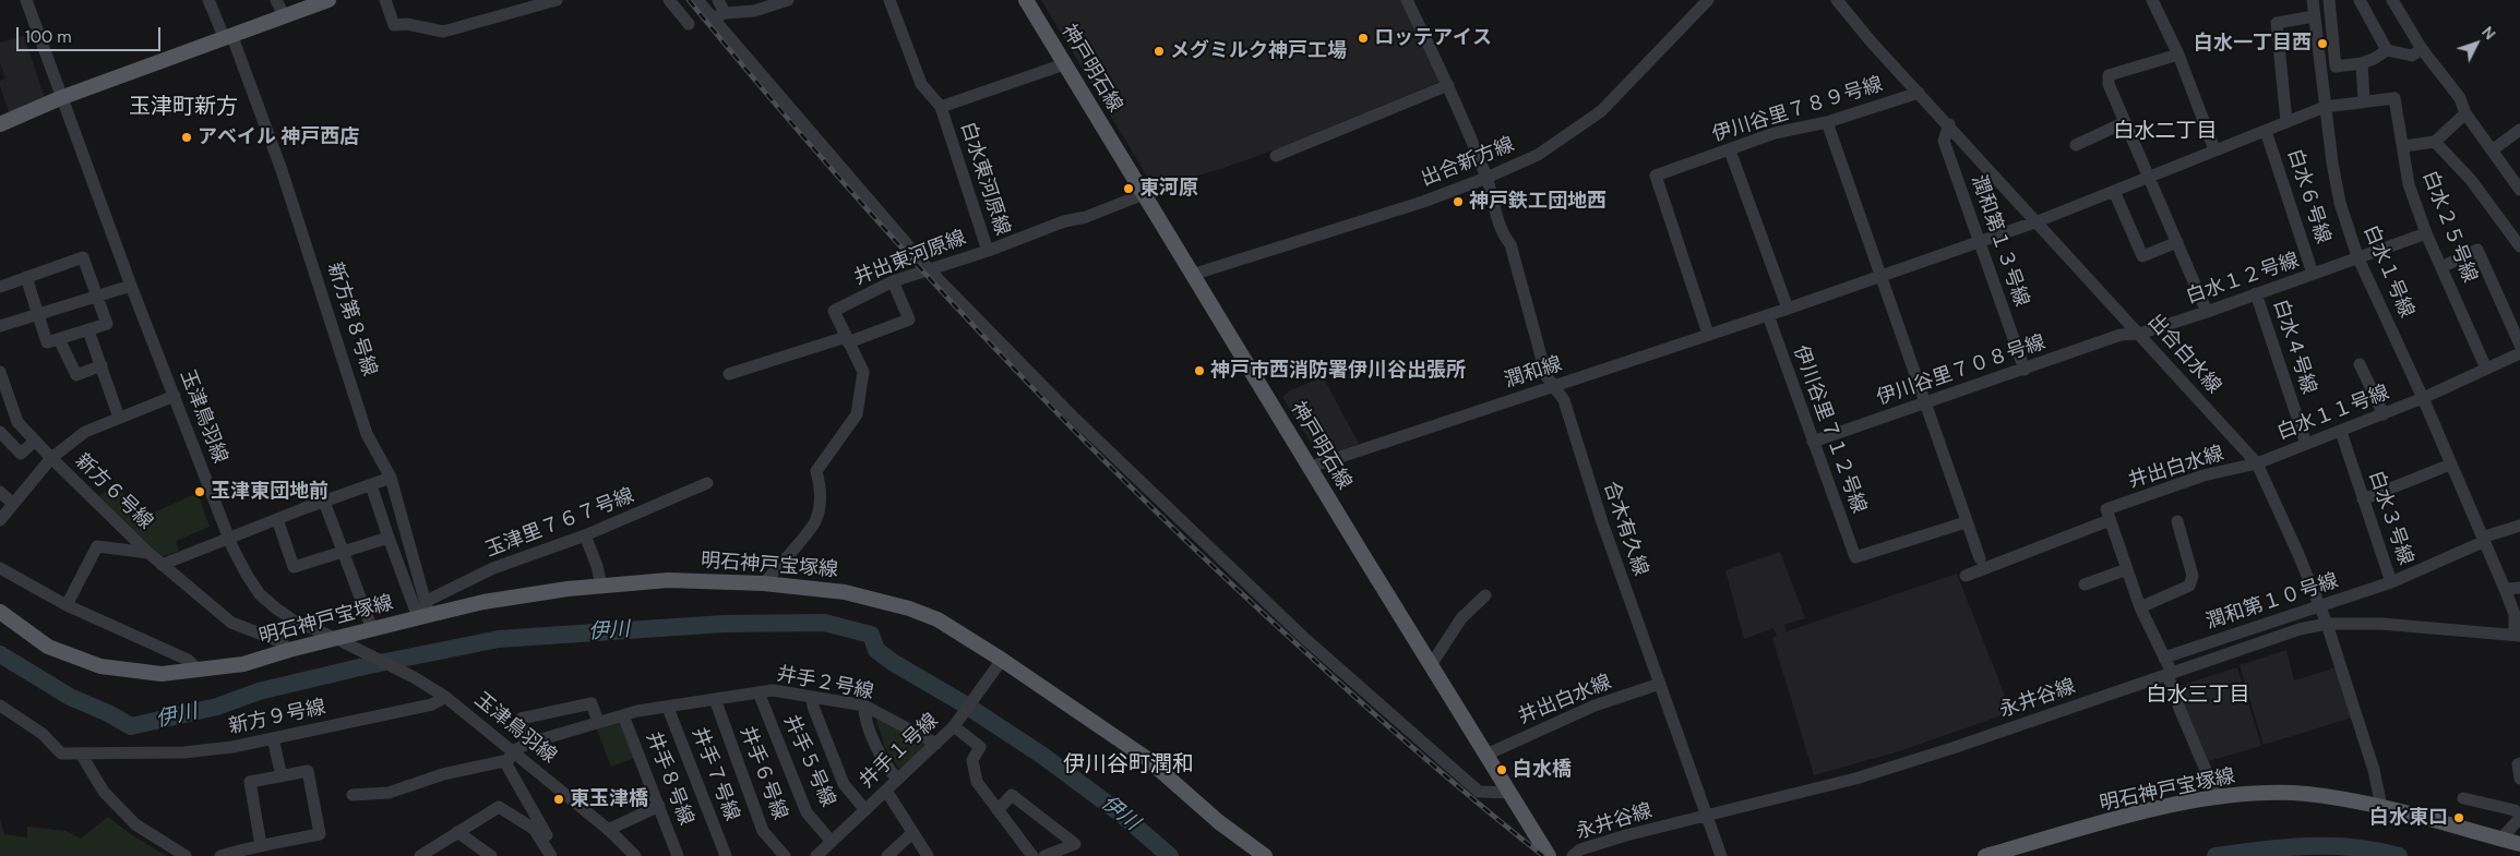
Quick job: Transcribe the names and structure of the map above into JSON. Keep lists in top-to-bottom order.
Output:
{
  "streets": {
    "main road": ["神戸明石線", "明石神戸宝塚線"],
    "street": [
      "伊川谷里７８９号線",
      "出合新方線",
      "白水東河原線",
      "白水６号線",
      "白水２５号線",
      "潤和第１３号線",
      "井出東河原線",
      "白水１号線",
      "白水１２号線",
      "新方第８号線",
      "白水４号線",
      "出合白水線",
      "伊川谷里７０８号線",
      "潤和線",
      "白水１１号線",
      "玉津鳥羽線",
      "伊川谷里７１２号線",
      "井出白水線",
      "新方６号線",
      "白水３号線",
      "玉津里７６７号線",
      "合木有久線",
      "潤和第１０号線",
      "井手２号線",
      "永井谷線",
      "新方９号線",
      "井手１号線",
      "井手５号線",
      "井手６号線",
      "井手７号線",
      "井手８号線"
    ]
  },
  "crossings": [
    ["神戸明石線", "出合新方線"],
    ["神戸明石線", "白水東河原線"],
    ["神戸明石線", "潤和線"],
    ["神戸明石線", "井出白水線"],
    ["伊川谷里７８９号線", "出合白水線"],
    ["伊川谷里７８９号線", "潤和線"],
    ["出合新方線", "合木有久線"],
    ["白水東河原線", "井出東河原線"],
    ["白水６号線", "白水２５号線"],
    ["白水６号線", "白水１２号線"],
    ["白水２５号線", "白水１号線"],
    ["白水２５号線", "白水１２号線"],
    ["白水２５号線", "出合白水線"],
    ["白水２５号線", "潤和線"],
    ["白水２５号線", "白水１１号線"],
    ["潤和第１３号線", "出合白水線"],
    ["潤和第１３号線", "伊川谷里７０８号線"],
    ["潤和第１３号線", "潤和線"],
    ["井出東河原線", "明石神戸宝塚線"],
    ["白水１号線", "白水１２号線"],
    ["白水１号線", "白水１１号線"],
    ["白水１号線", "白水３号線"],
    ["白水１号線", "永井谷線"],
    ["白水１２号線", "白水４号線"],
    ["白水１２号線", "出合白水線"],
    ["白水１２号線", "伊川谷里７０８号線"],
    ["新方第８号線", "玉津里７６７号線"],
    ["新方第８号線", "明石神戸宝塚線"],
    ["白水４号線", "白水１１号線"],
    ["出合白水線", "潤和線"],
    ["出合白水線", "白水１１号線"],
    ["出合白水線", "井出白水線"],
    ["出合白水線", "明石神戸宝塚線"],
    ["出合白水線", "潤和第１０号線"],
    ["出合白水線", "永井谷線"],
    ["伊川谷里７０８号線", "伊川谷里７１２号線"],
    ["潤和線", "伊川谷里７１２号線"],
    ["潤和線", "合木有久線"],
    ["白水１１号線", "井出白水線"],
    ["白水１１号線", "白水３号線"],
    ["玉津鳥羽線", "明石神戸宝塚線"],
    ["玉津鳥羽線", "井手２号線"],
    ["玉津鳥羽線", "新方９号線"],
    ["井出白水線", "合木有久線"],
    ["新方６号線", "明石神戸宝塚線"],
    ["白水３号線", "潤和第１０号線"],
    ["玉津里７６７号線", "明石神戸宝塚線"],
    ["合木有久線", "永井谷線"],
    ["明石神戸宝塚線", "井手１号線"],
    ["井手２号線", "井手１号線"],
    ["井手２号線", "井手５号線"],
    ["井手２号線", "井手６号線"],
    ["井手２号線", "井手７号線"],
    ["井手２号線", "井手８号線"],
    ["井手１号線", "井手５号線"]
  ],
  "districts": [
    "玉津町新方",
    "白水二丁目",
    "白水三丁目",
    "伊川谷町潤和"
  ],
  "water": ["伊川"],
  "places": [
    "ロッテアイス",
    "白水一丁目西",
    "メグミルク神戸工場",
    "アベイル 神戸西店",
    "東河原",
    "神戸鉄工団地西",
    "神戸市西消防署伊川谷出張所",
    "玉津東団地前",
    "白水橋",
    "東玉津橋",
    "白水東口"
  ],
  "scale_bar": "100 m",
  "north": "top right"
}
